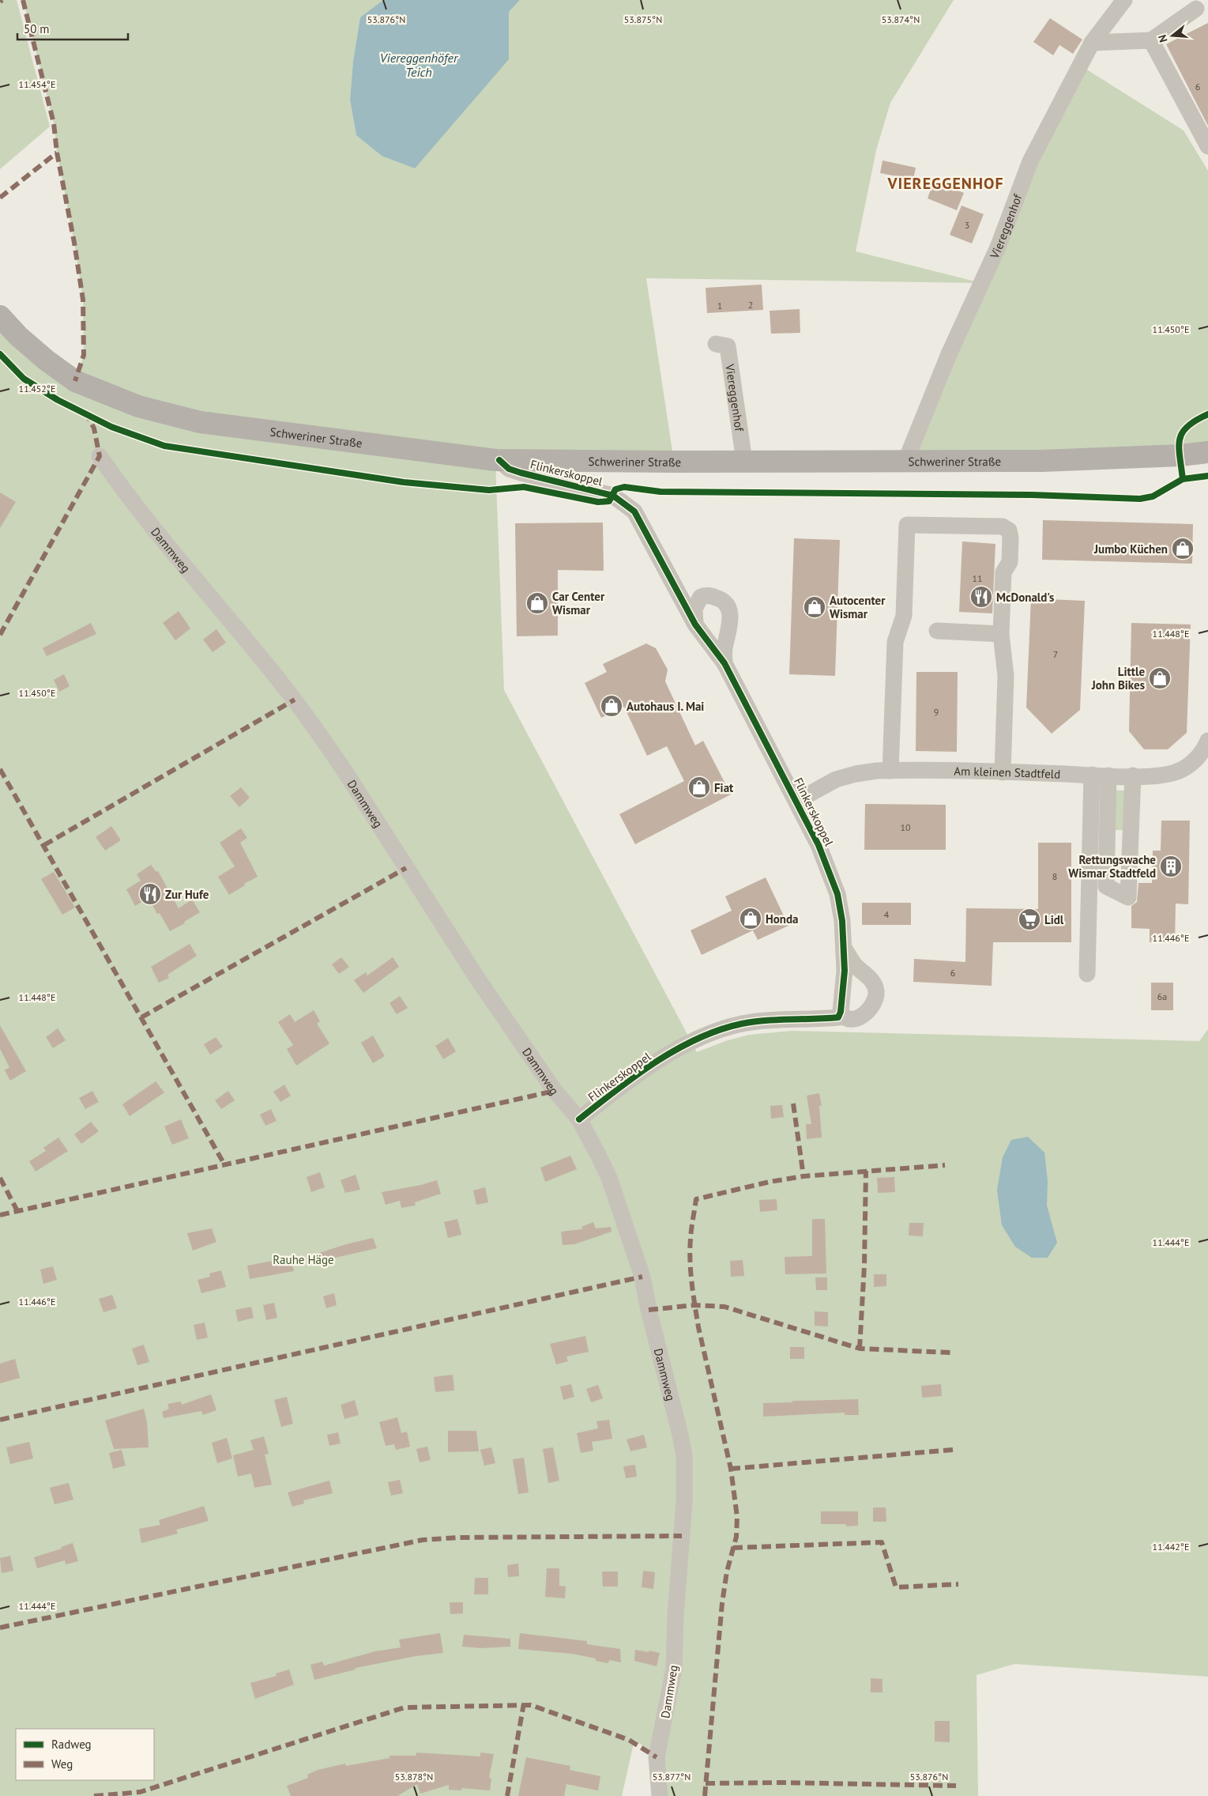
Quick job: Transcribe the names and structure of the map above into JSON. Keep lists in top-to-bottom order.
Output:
{
  "streets": {
    "main road": ["Schweriner Straße"],
    "street": [
      "Viereggenhof",
      "Flinkerskoppel",
      "Dammweg",
      "Am kleinen Stadtfeld"
    ]
  },
  "crossings": [
    ["Viereggenhof", "Schweriner Straße"],
    ["Schweriner Straße", "Flinkerskoppel"],
    ["Flinkerskoppel", "Dammweg"],
    ["Flinkerskoppel", "Am kleinen Stadtfeld"]
  ],
  "districts": ["VIEREGGENHOF"],
  "water": ["Viereggenhöfer Teich"],
  "parks": ["Rauhe Häge"],
  "places": {
    "shop": [
      "Jumbo Küchen",
      "Car Center Wismar",
      "Autocenter Wismar",
      "Little John Bikes",
      "Autohaus I. Mai",
      "Fiat",
      "Honda"
    ],
    "restaurant": ["McDonald's", "Zur Hufe"],
    "building": ["Rettungswache Wismar Stadtfeld"],
    "supermarket": ["Lidl"]
  },
  "house_numbers": [
    "6",
    "3",
    "2",
    "1",
    "11",
    "7",
    "9",
    "10",
    "8",
    "4",
    "6",
    "6a"
  ],
  "legend": ["Radweg", "Weg"],
  "scale_bar": "50 m",
  "north": "left",
  "coordinates": [
    "53.876°N",
    "53.875°N",
    "53.874°N",
    "11.454°E",
    "11.450°E",
    "11.452°E",
    "11.448°E",
    "11.446°E",
    "11.444°E",
    "11.442°E",
    "53.878°N",
    "53.877°N"
  ]
}
